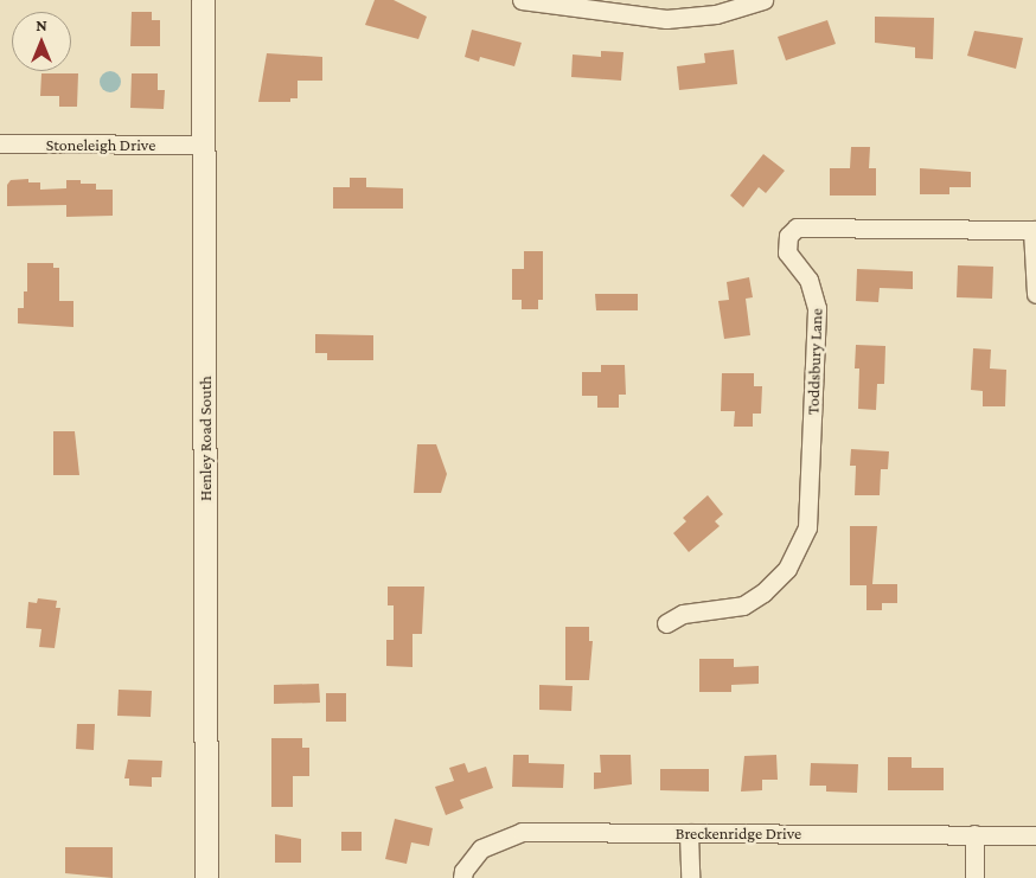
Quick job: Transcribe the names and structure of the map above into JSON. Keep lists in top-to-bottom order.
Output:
{
  "streets": {
    "street": [
      "Stoneleigh Drive",
      "Toddsbury Lane",
      "Henley Road South",
      "Breckenridge Drive"
    ]
  },
  "crossings": [
    ["Stoneleigh Drive", "Henley Road South"]
  ],
  "north": "top"
}
